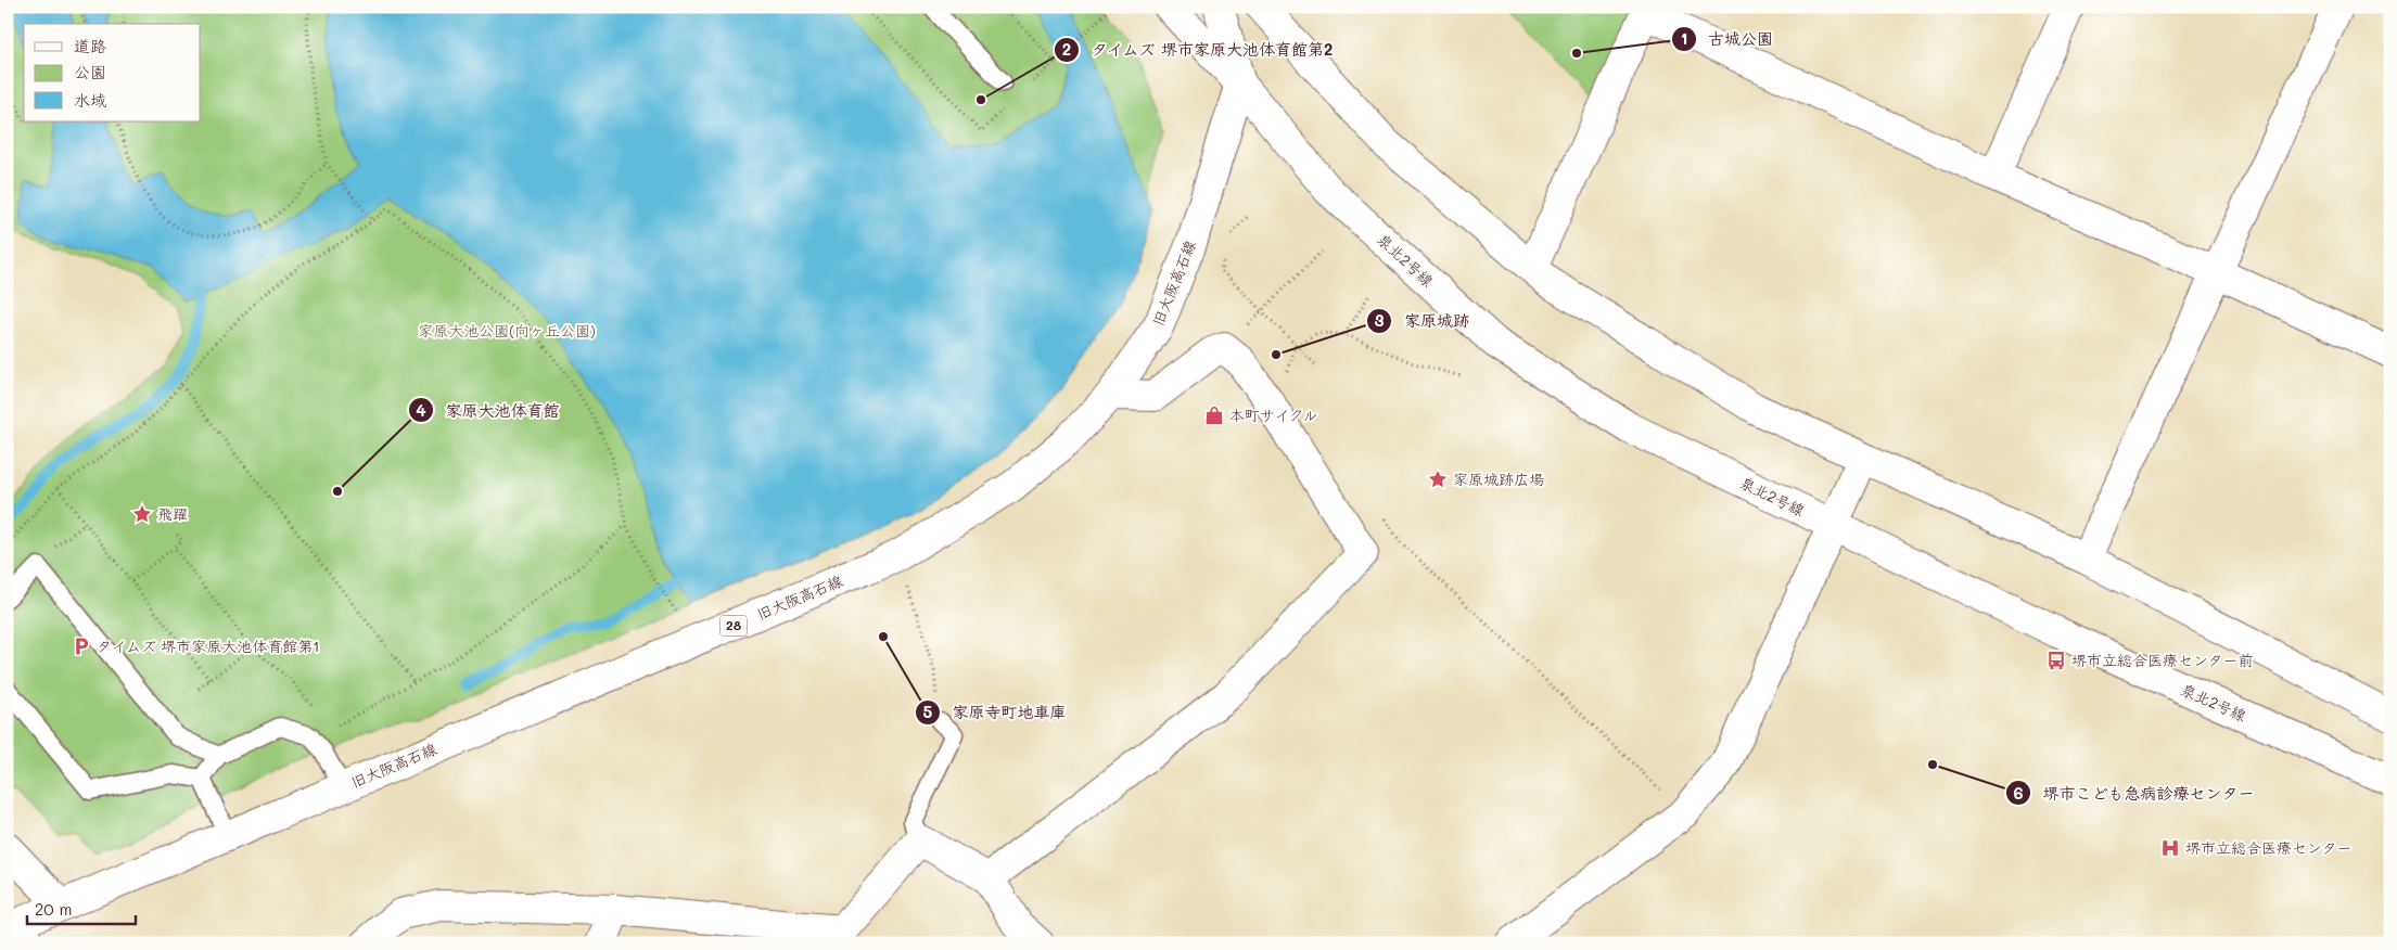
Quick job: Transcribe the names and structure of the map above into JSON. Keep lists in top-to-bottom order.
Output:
{
  "streets": {
    "street": ["泉北2号線", "旧大阪高石線", "28"]
  },
  "crossings": [
    ["泉北2号線", "旧大阪高石線"]
  ],
  "parks": ["家原大池公園(向ヶ丘公園)"],
  "places": {
    "other": [
      "古城公園",
      "タイムズ 堺市家原大池体育館第2",
      "家原城跡",
      "家原大池体育館",
      "家原寺町地車庫",
      "堺市こども急病診療センター"
    ],
    "shop": ["本町サイクル"],
    "place": ["家原城跡広場", "飛躍"],
    "parking": ["タイムズ 堺市家原大池体育館第1"],
    "bus stop": ["堺市立総合医療センター前"],
    "hospital": ["堺市立総合医療センター"]
  },
  "legend": ["道路", "公園", "水域"],
  "scale_bar": "20 m"
}
